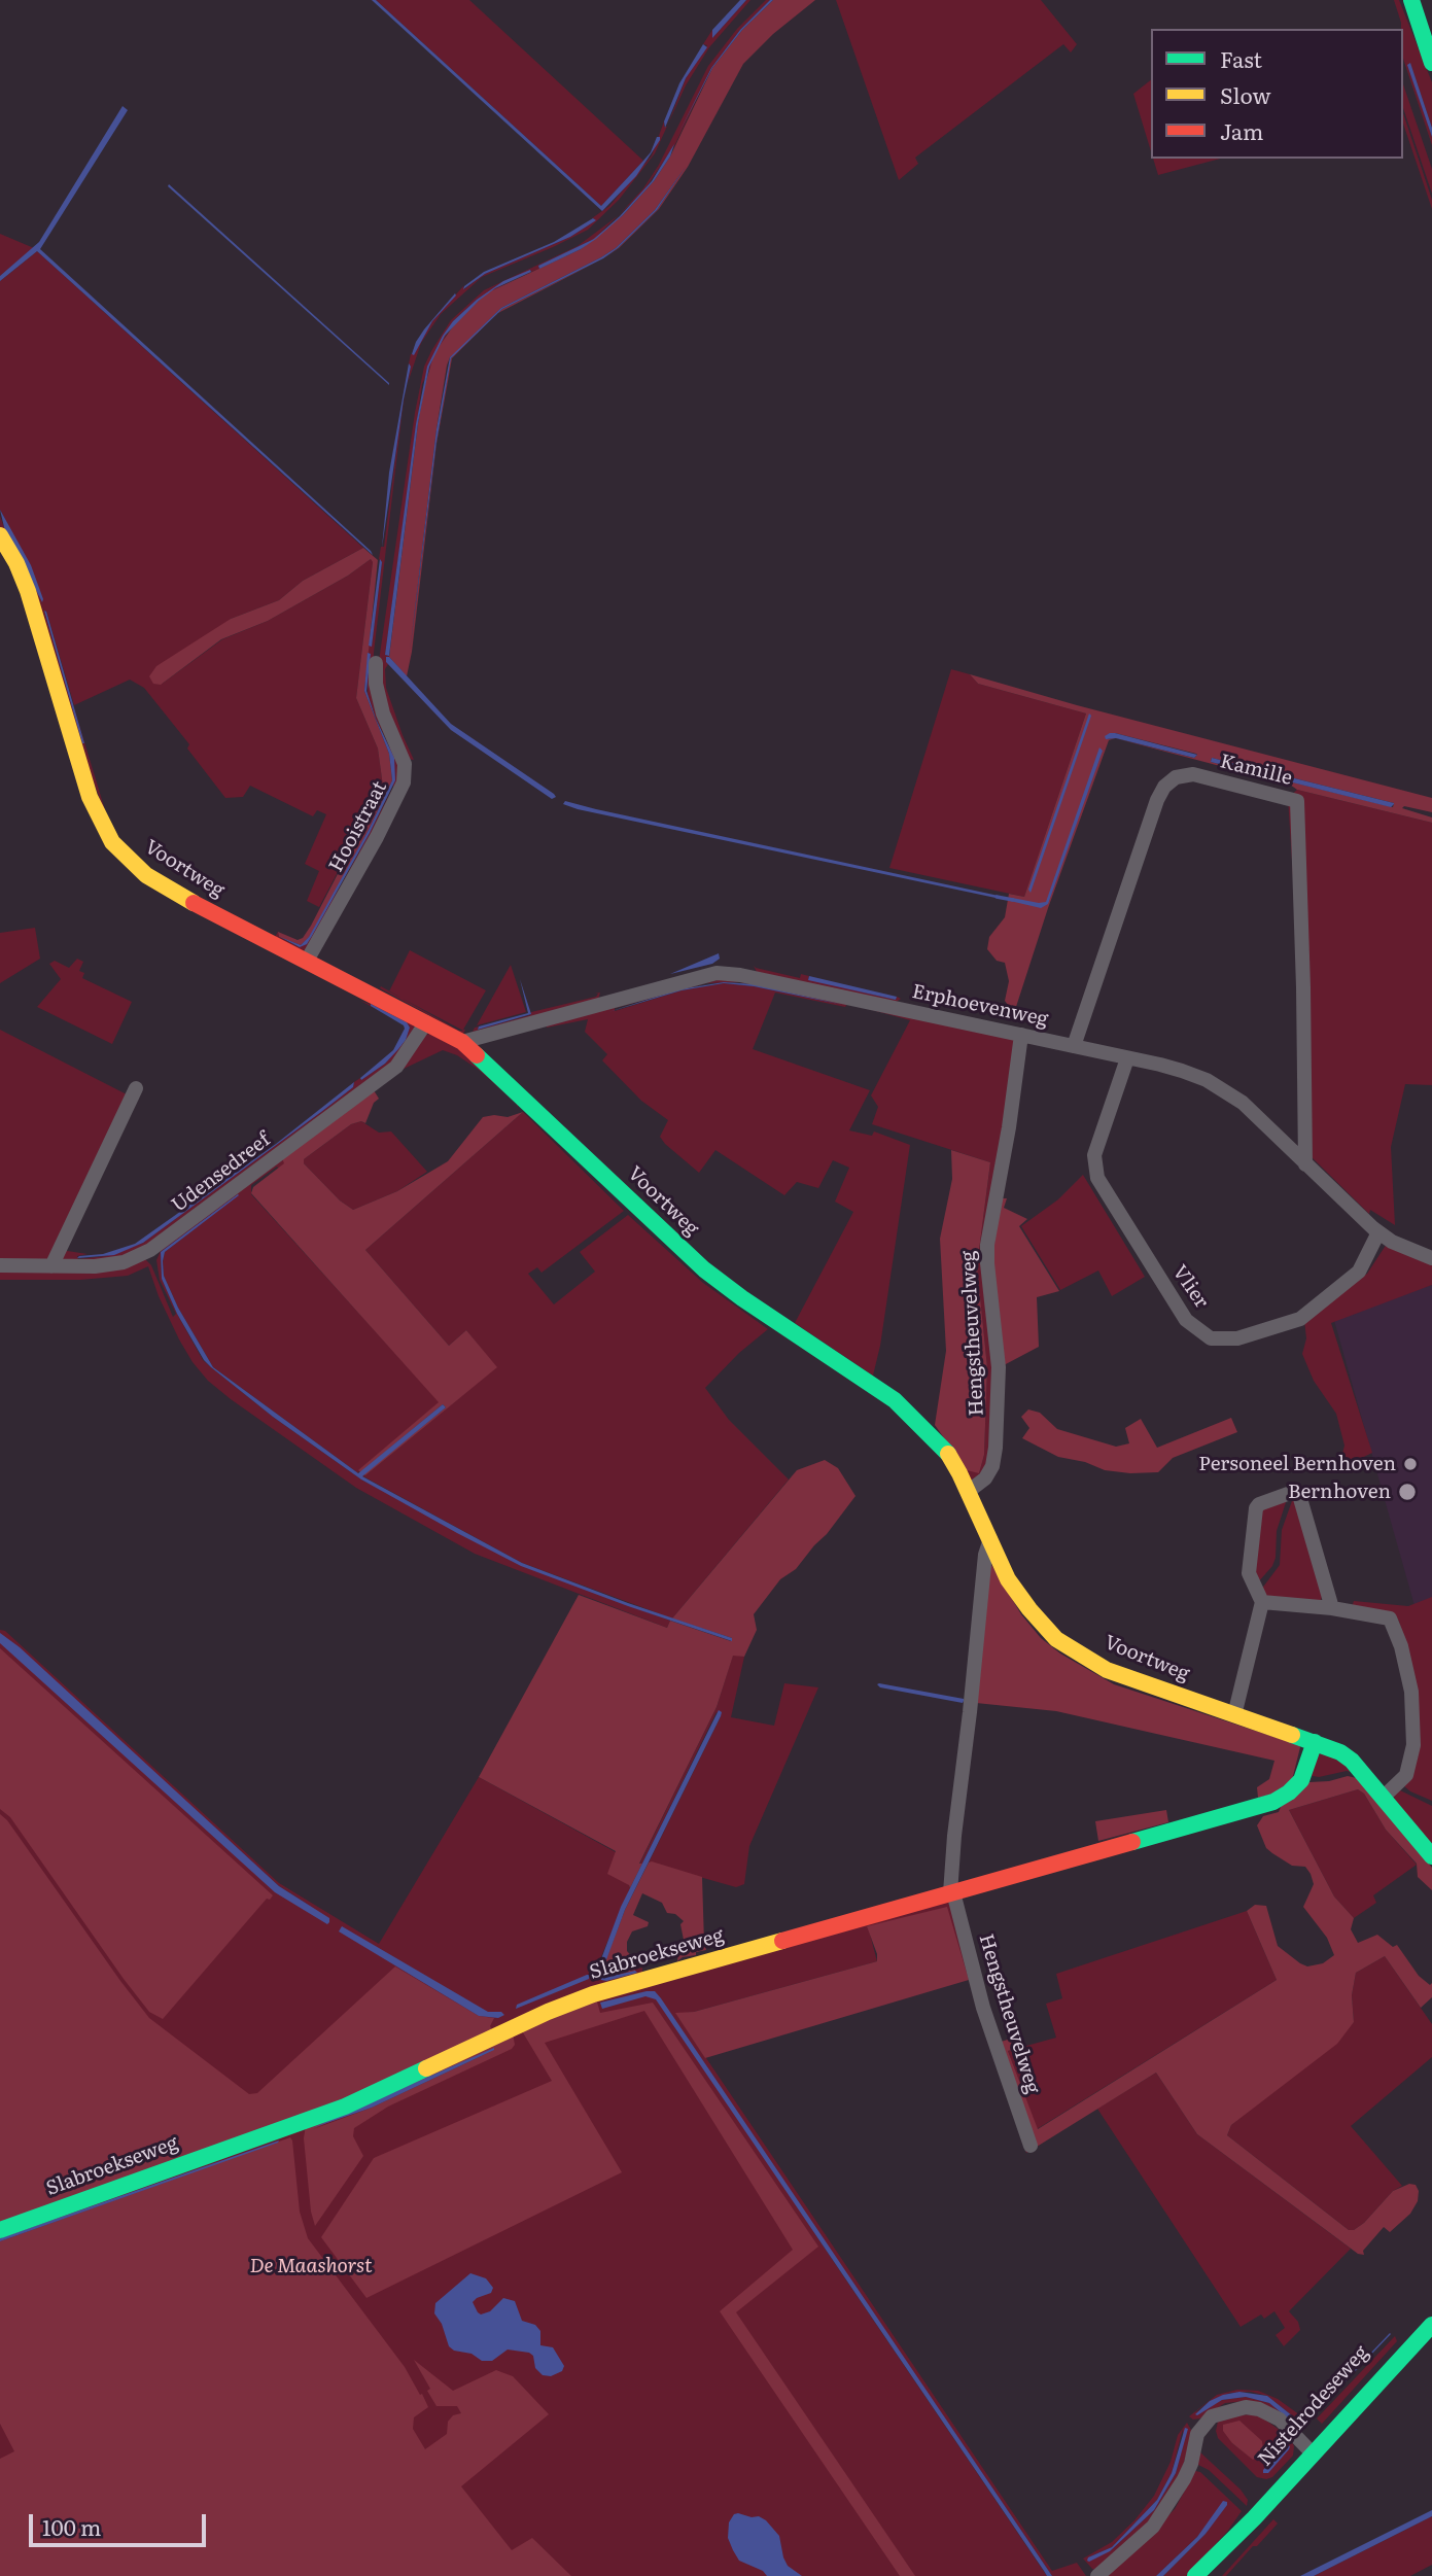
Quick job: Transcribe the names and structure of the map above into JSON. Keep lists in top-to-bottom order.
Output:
{
  "streets": {
    "street": [
      "Kamille",
      "Hooistraat",
      "Voortweg",
      "Erphoevenweg",
      "Udensedreef",
      "Vlier",
      "Hengstheuvelweg",
      "Slabroekseweg",
      "Nistelrodeseweg"
    ]
  },
  "crossings": [
    ["Kamille", "Erphoevenweg"],
    ["Hooistraat", "Voortweg"],
    ["Voortweg", "Erphoevenweg"],
    ["Voortweg", "Udensedreef"],
    ["Voortweg", "Hengstheuvelweg"],
    ["Voortweg", "Slabroekseweg"],
    ["Erphoevenweg", "Vlier"],
    ["Erphoevenweg", "Hengstheuvelweg"],
    ["Hengstheuvelweg", "Slabroekseweg"]
  ],
  "parks": ["De Maashorst"],
  "places": ["Personeel Bernhoven", "Bernhoven"],
  "legend": ["Fast", "Slow", "Jam"],
  "scale_bar": "100 m"
}
